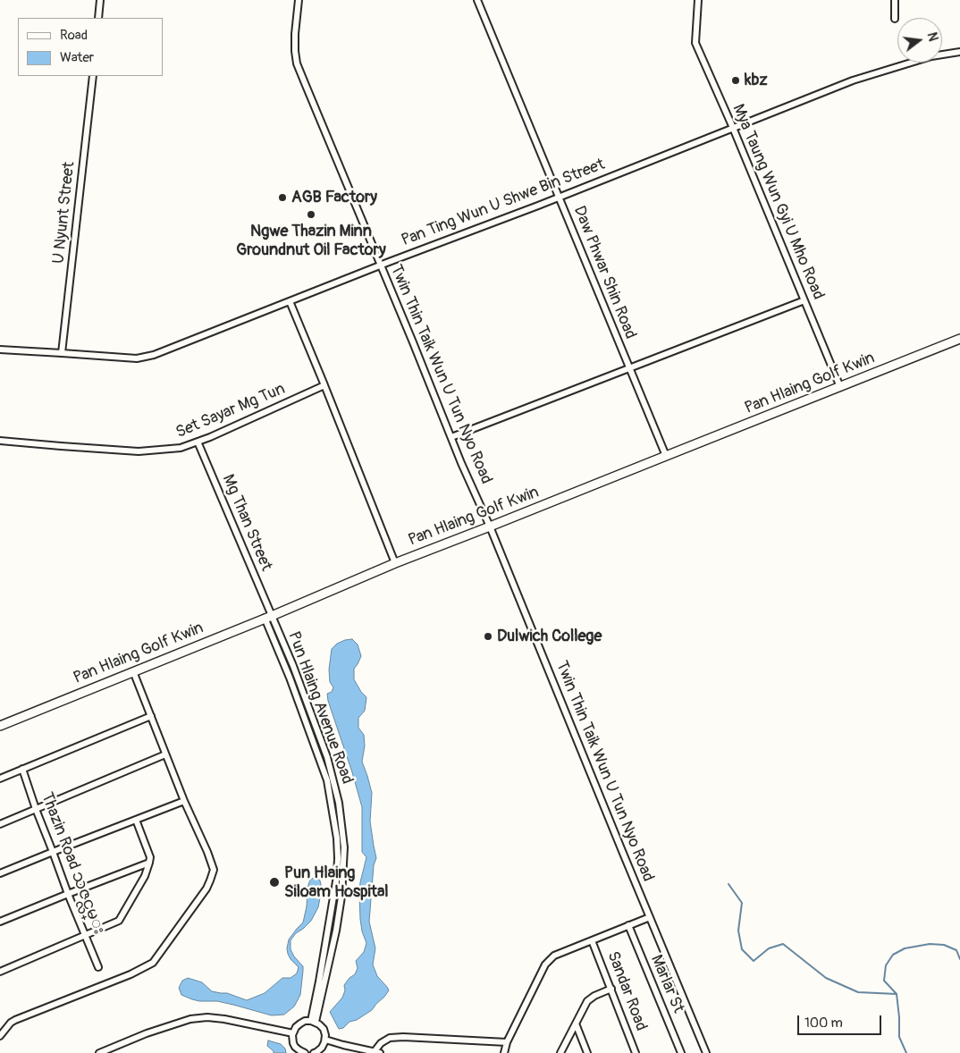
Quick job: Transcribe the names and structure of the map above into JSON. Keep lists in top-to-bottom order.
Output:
{
  "streets": {
    "street": [
      "Mya Taung Wun Gyi U Mho Road",
      "Pan Ting Wun U Shwe Bin Street",
      "U Nyunt Street",
      "Daw Phwar Shin Road",
      "Twin Thin Taik Wun U Tun Nyo Road",
      "Pan Hlaing Golf Kwin",
      "Set Sayar Mg Tun",
      "Mg Than Street",
      "Pun Hlaing Avenue Road",
      "Thazin Road သဇင္လမ္း",
      "Marlar St",
      "Sandar Road"
    ]
  },
  "crossings": [
    ["Mya Taung Wun Gyi U Mho Road", "Pan Ting Wun U Shwe Bin Street"],
    ["Mya Taung Wun Gyi U Mho Road", "Pan Hlaing Golf Kwin"],
    ["Pan Ting Wun U Shwe Bin Street", "U Nyunt Street"],
    ["Pan Ting Wun U Shwe Bin Street", "Daw Phwar Shin Road"],
    ["Pan Ting Wun U Shwe Bin Street", "Twin Thin Taik Wun U Tun Nyo Road"],
    ["Daw Phwar Shin Road", "Pan Hlaing Golf Kwin"],
    ["Twin Thin Taik Wun U Tun Nyo Road", "Pan Hlaing Golf Kwin"],
    ["Pan Hlaing Golf Kwin", "Mg Than Street"],
    ["Pan Hlaing Golf Kwin", "Pun Hlaing Avenue Road"],
    ["Set Sayar Mg Tun", "Mg Than Street"],
    ["Mg Than Street", "Pun Hlaing Avenue Road"]
  ],
  "places": [
    "kbz",
    "AGB Factory",
    "Ngwe Thazin Minn Groundnut Oil Factory",
    "Dulwich College",
    "Pun Hlaing Siloam Hospital"
  ],
  "legend": ["Road", "Water"],
  "scale_bar": "100 m",
  "north": "right"
}
